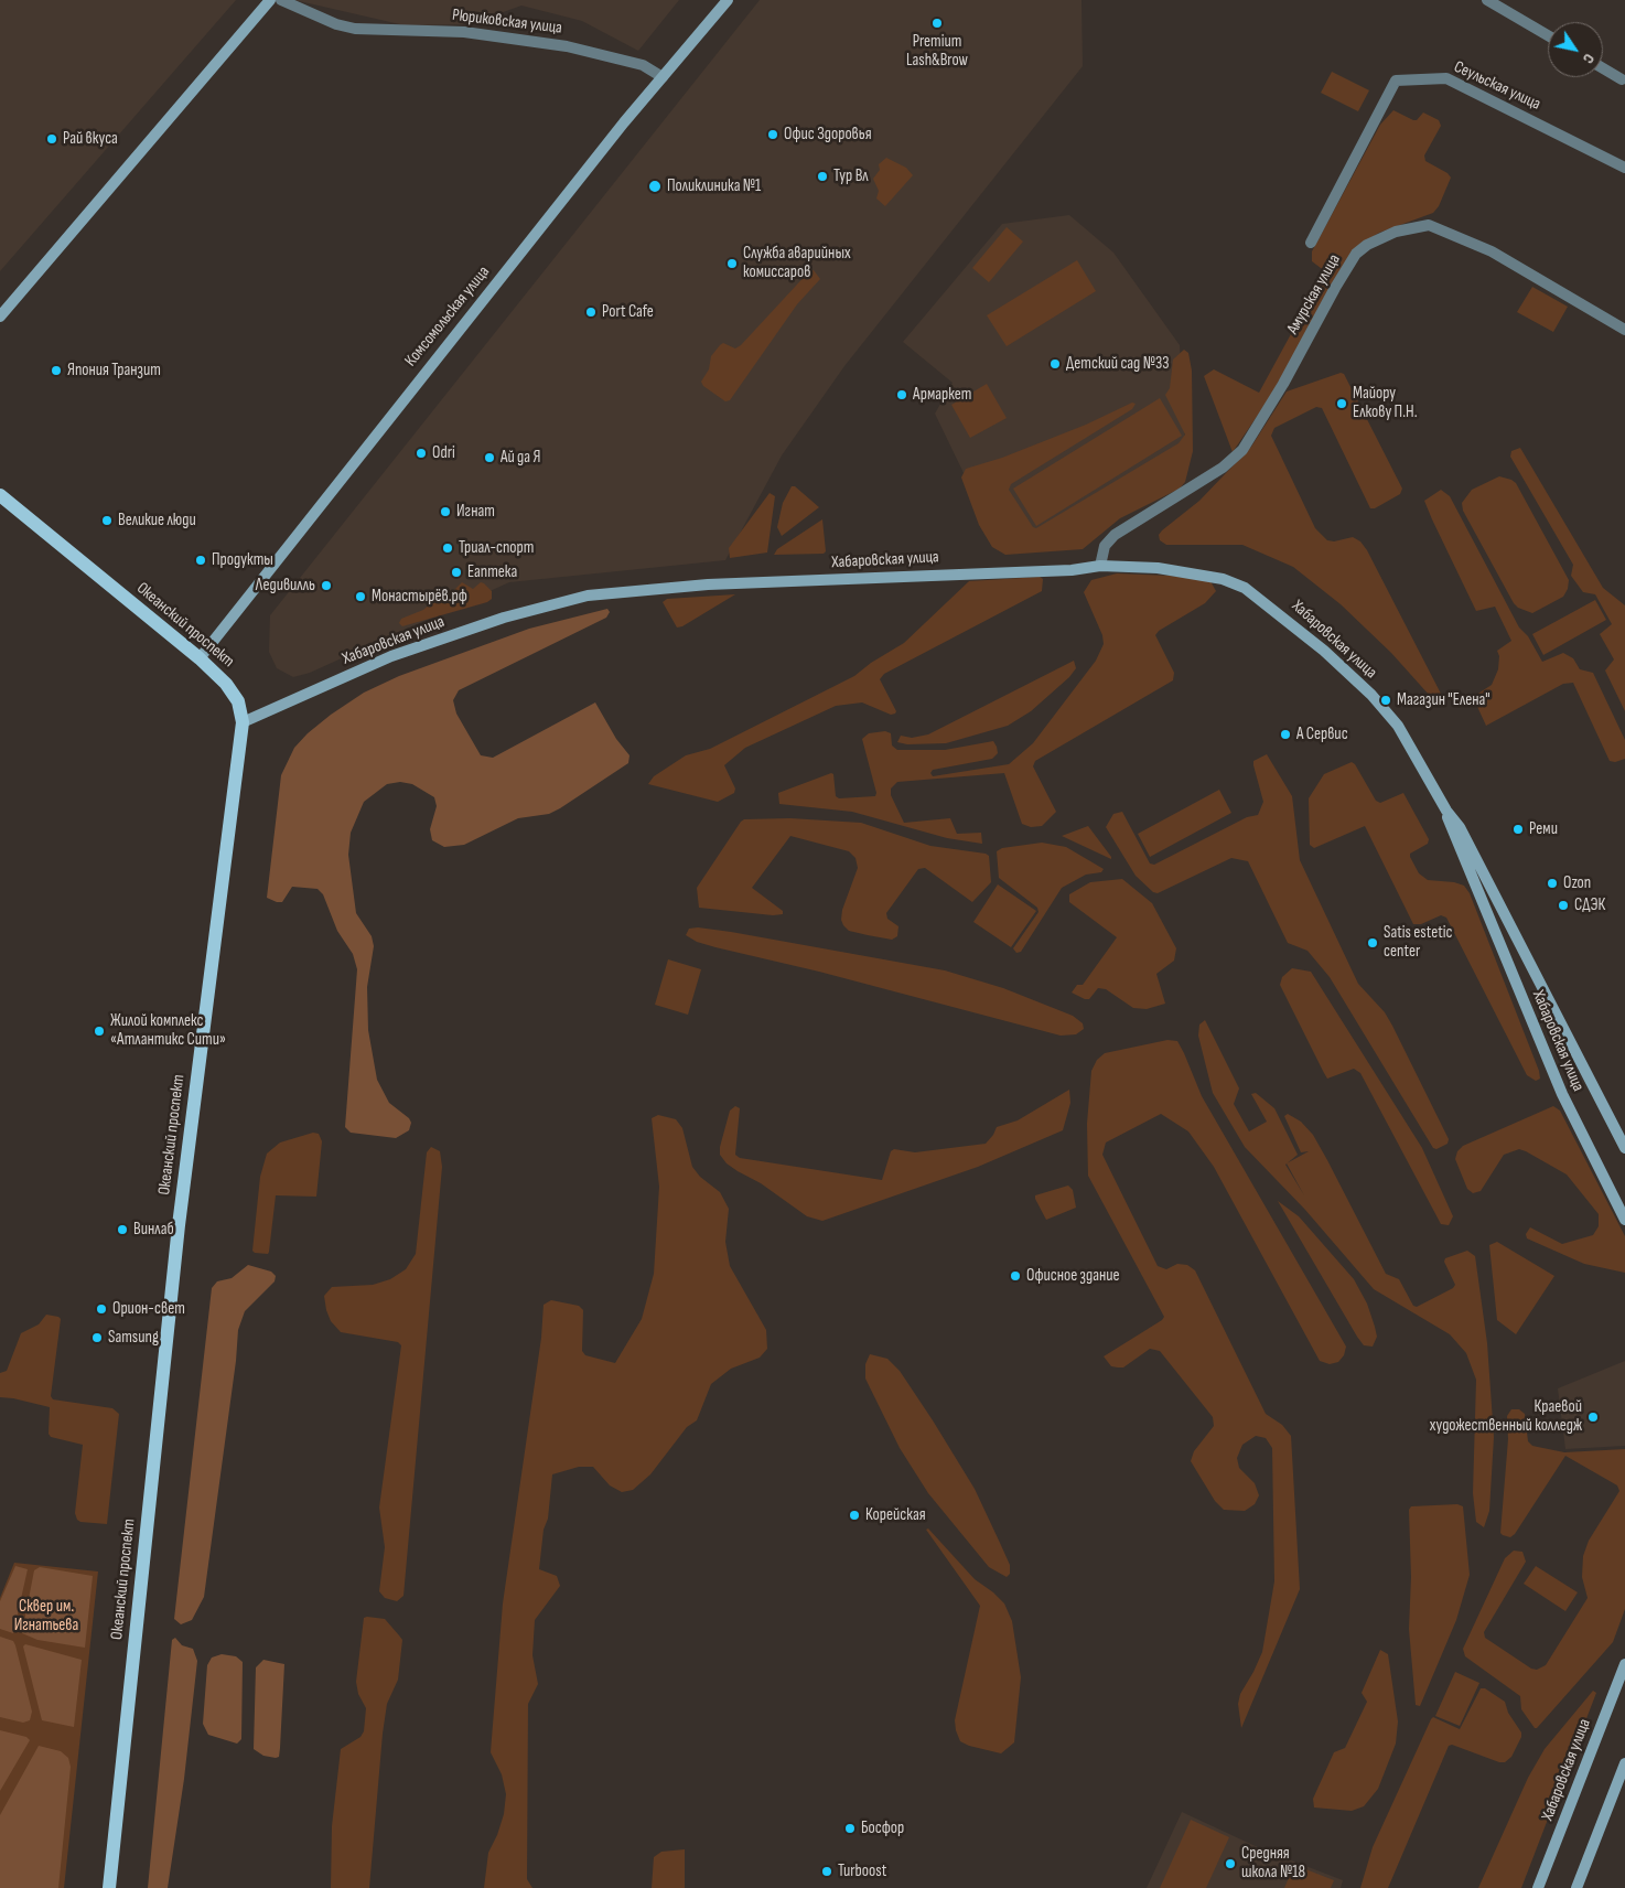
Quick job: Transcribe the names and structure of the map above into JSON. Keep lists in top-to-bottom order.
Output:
{
  "streets": {
    "main road": ["Комсомольская улица", "Хабаровская улица", "Океанский проспект"],
    "street": ["Рюриковская улица", "Сеульская улица", "Амурская улица"]
  },
  "crossings": [
    ["Рюриковская улица", "Комсомольская улица"],
    ["Амурская улица", "Хабаровская улица"],
    ["Комсомольская улица", "Океанский проспект"],
    ["Хабаровская улица", "Океанский проспект"]
  ],
  "parks": ["Cквер им. Игнатьева"],
  "places": [
    "Premium Lash&Brow",
    "Офис Здоровья",
    "Рай вкуса",
    "Тур Вл",
    "Поликлиника №1",
    "Служба аварийных комиссаров",
    "Port Cafe",
    "Детский сад №33",
    "Япония Транзит",
    "Армаркет",
    "Майору Елкову П.Н.",
    "Odri",
    "Ай да Я",
    "Игнат",
    "Великие люди",
    "Триал-спорт",
    "Продукты",
    "Еаптека",
    "Ледивилль",
    "Монастырёв.рф",
    "Магазин \"Елена\"",
    "А Сервис",
    "Реми",
    "Ozon",
    "СДЭК",
    "Satis estetic center",
    "Жилой комплекс «Атлантикс Сити»",
    "Винлаб",
    "Офисное здание",
    "Орион-свет",
    "Samsung",
    "Краевой художественный колледж",
    "Корейская",
    "Босфор",
    "Средняя школа №18",
    "Turboost"
  ],
  "north": "bottom right"
}
